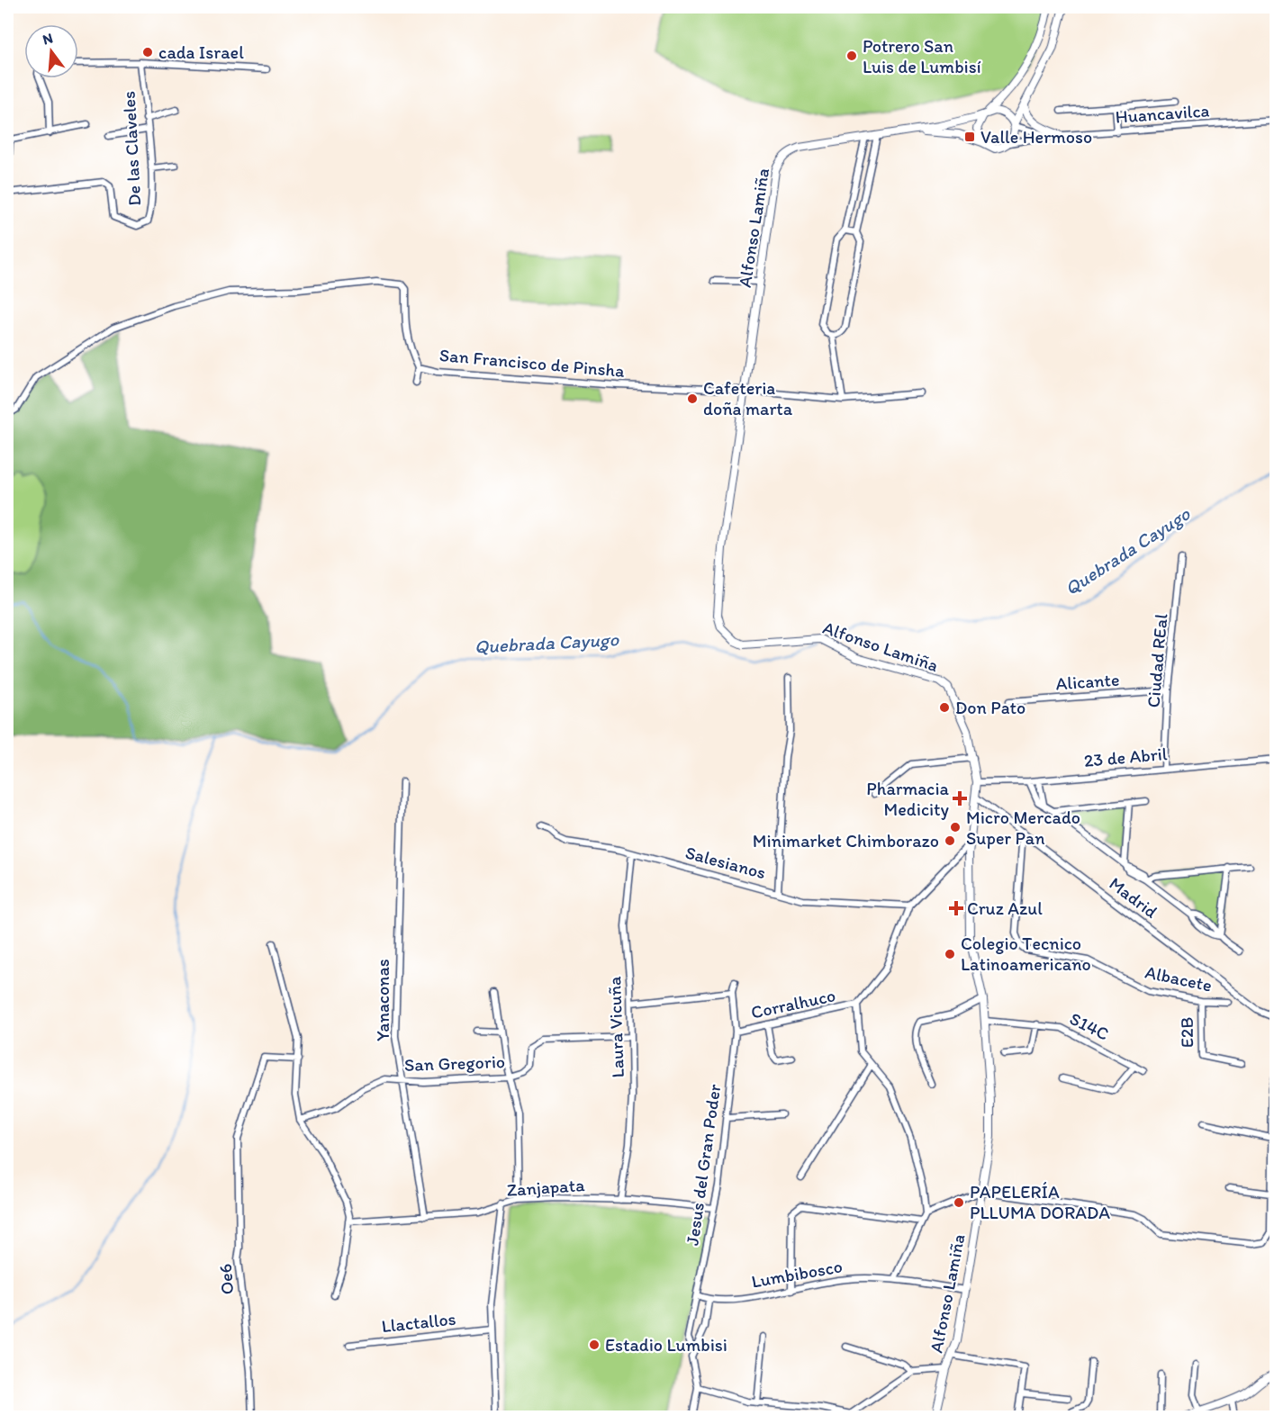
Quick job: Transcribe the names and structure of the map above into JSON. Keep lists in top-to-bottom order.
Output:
{
  "streets": {
    "street": [
      "Huancavilca",
      "De las Claveles",
      "Alfonso Lamiña",
      "San Francisco de Pinsha",
      "Ciudad REal",
      "Alicante",
      "23 de Abril",
      "Salesianos",
      "Madrid",
      "Albacete",
      "Yanaconas",
      "Corralhuco",
      "S14C",
      "Laura Vicuña",
      "E2B",
      "San Gregorio",
      "Jesus del Gran Poder",
      "Zanjapata",
      "Lumbibosco",
      "Oe6",
      "Llactallos"
    ]
  },
  "crossings": [
    ["Huancavilca", "Alfonso Lamiña"],
    ["Alfonso Lamiña", "San Francisco de Pinsha"],
    ["Alfonso Lamiña", "23 de Abril"],
    ["Alfonso Lamiña", "Madrid"],
    ["Alfonso Lamiña", "S14C"],
    ["Alfonso Lamiña", "Lumbibosco"],
    ["Ciudad REal", "Alicante"],
    ["Ciudad REal", "23 de Abril"],
    ["Salesianos", "Laura Vicuña"],
    ["Madrid", "Albacete"],
    ["Albacete", "E2B"],
    ["Yanaconas", "San Gregorio"],
    ["Yanaconas", "Zanjapata"],
    ["Corralhuco", "Jesus del Gran Poder"],
    ["Laura Vicuña", "San Gregorio"],
    ["Laura Vicuña", "Zanjapata"],
    ["Jesus del Gran Poder", "Zanjapata"]
  ],
  "water": ["Quebrada Cayugo"],
  "places": {
    "other": [
      "cada Israel",
      "Potrero San Luis de Lumbisí",
      "Cafeteria doña marta",
      "Don Pato",
      "Micro Mercado Super Pan",
      "Minimarket Chimborazo",
      "Colegio Tecnico Latinoamericano",
      "PAPELERÍA PLLUMA DORADA",
      "Estadio Lumbisi"
    ],
    "transit": ["Valle Hermoso"],
    "health": ["Pharmacia Medicity", "Cruz Azul"]
  },
  "north": "top"
}
